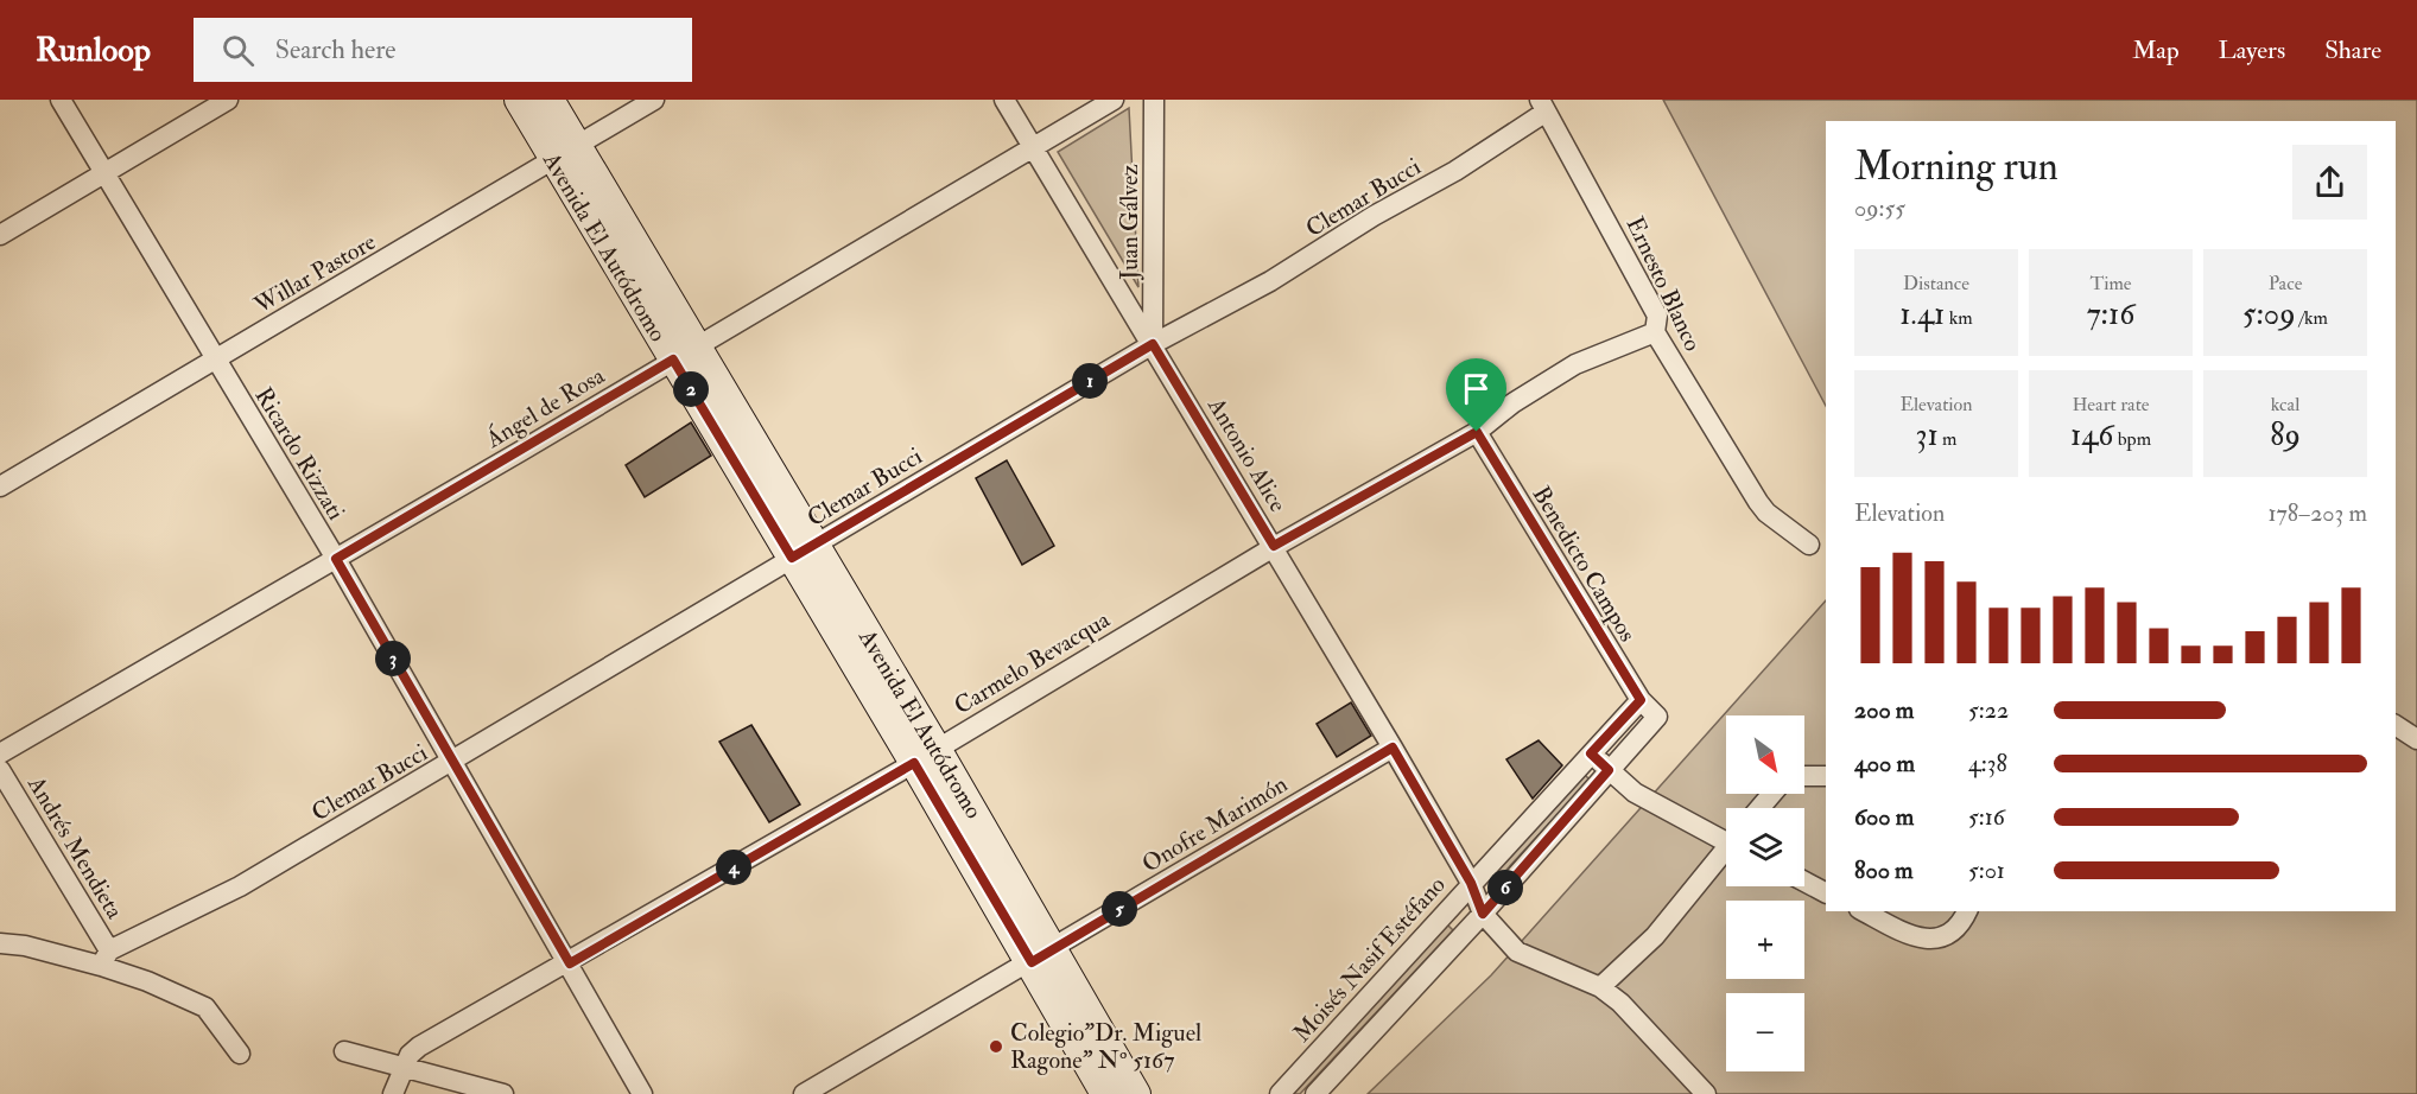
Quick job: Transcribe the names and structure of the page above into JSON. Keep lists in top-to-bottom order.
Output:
{
  "streets": {
    "street": [
      "Clemar Bucci",
      "Juan Gálvez",
      "Avenida El Autódromo",
      "Willar Pastore",
      "Ernesto Blanco",
      "Ángel de Rosa",
      "Ricardo Rizzati",
      "Antonio Alice",
      "Benedicto Campos",
      "Carmelo Bevacqua",
      "Onofre Marimón",
      "Andrés Mendieta",
      "Moisés Nasif Estéfano"
    ]
  },
  "crossings": [
    ["Clemar Bucci", "Juan Gálvez"],
    ["Clemar Bucci", "Avenida El Autódromo"],
    ["Clemar Bucci", "Ernesto Blanco"],
    ["Clemar Bucci", "Ricardo Rizzati"],
    ["Clemar Bucci", "Antonio Alice"],
    ["Clemar Bucci", "Andrés Mendieta"],
    ["Juan Gálvez", "Antonio Alice"],
    ["Avenida El Autódromo", "Willar Pastore"],
    ["Avenida El Autódromo", "Ángel de Rosa"],
    ["Avenida El Autódromo", "Carmelo Bevacqua"],
    ["Avenida El Autódromo", "Onofre Marimón"],
    ["Willar Pastore", "Ricardo Rizzati"],
    ["Ernesto Blanco", "Carmelo Bevacqua"],
    ["Ángel de Rosa", "Ricardo Rizzati"],
    ["Ángel de Rosa", "Antonio Alice"],
    ["Ricardo Rizzati", "Carmelo Bevacqua"],
    ["Antonio Alice", "Carmelo Bevacqua"],
    ["Antonio Alice", "Onofre Marimón"],
    ["Antonio Alice", "Moisés Nasif Estéfano"],
    ["Benedicto Campos", "Carmelo Bevacqua"],
    ["Benedicto Campos", "Moisés Nasif Estéfano"]
  ],
  "places": ["Colegio\"Dr. Miguel Ragone\" Nº 5167"],
  "north": "bottom right",
  "page": {
    "header": "Runloop",
    "search": "Search here",
    "nav": ["Map", "Layers", "Share"],
    "heading": ["Morning run", "09:55"],
    "stats": [
      ["Distance", "1.41 km"],
      ["Time", "7:16"],
      ["Pace", "5:09 /km"],
      ["Elevation", "31 m"],
      ["Heart rate", "146 bpm"],
      ["kcal", "89"]
    ],
    "pins": [
      "1",
      "2",
      "3",
      "4",
      "6",
      "5"
    ],
    "chart": ["Elevation", "178–203 m"],
    "list": [
      {
        "name": "200 m",
        "note": "5:22"
      },
      {
        "name": "400 m",
        "note": "4:38"
      },
      {
        "name": "600 m",
        "note": "5:16"
      },
      {
        "name": "800 m",
        "note": "5:01"
      }
    ],
    "map_buttons": ["+", "−"]
  }
}
